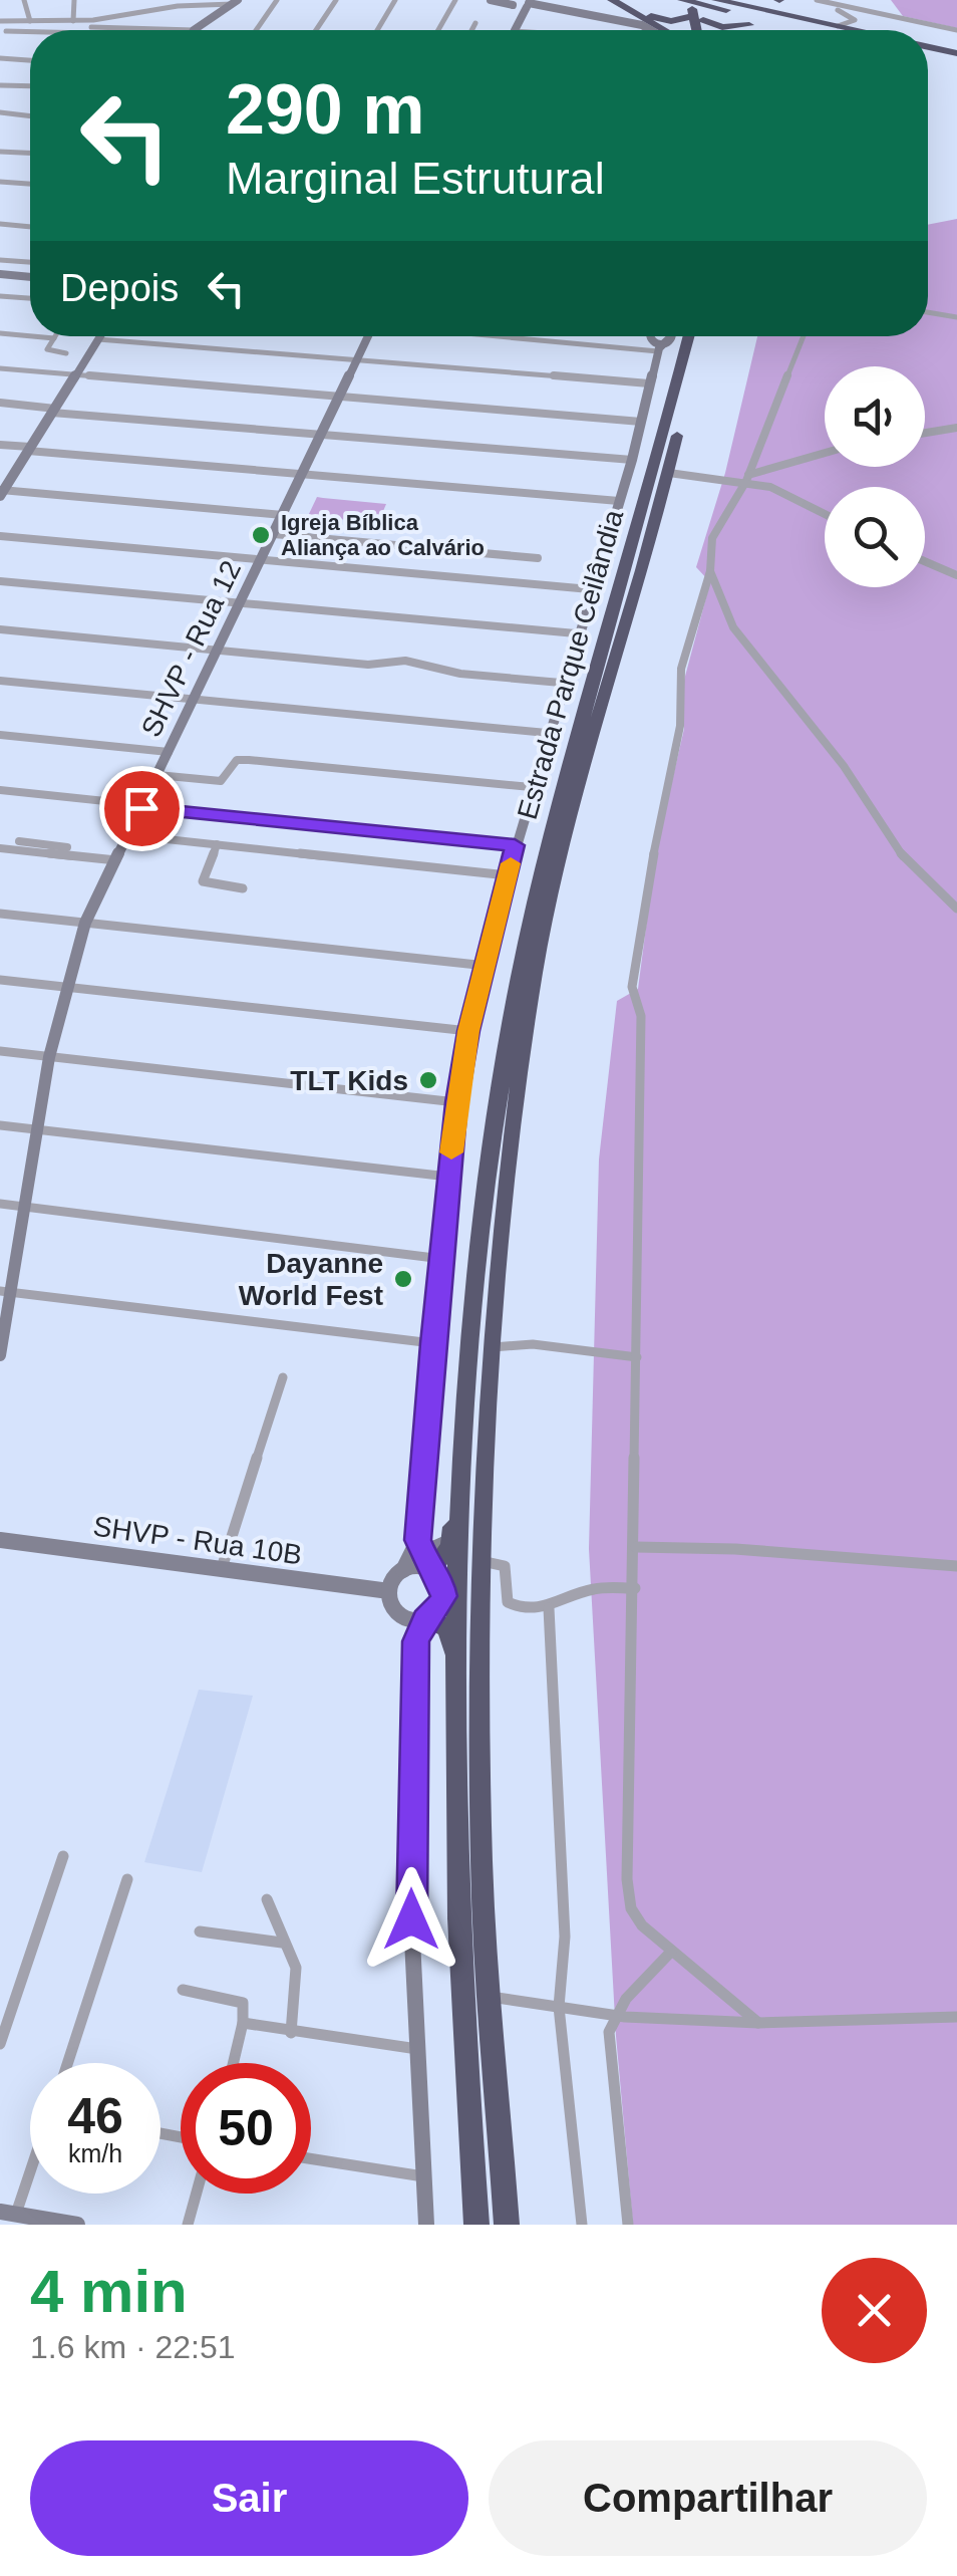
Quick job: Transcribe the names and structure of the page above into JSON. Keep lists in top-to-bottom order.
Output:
{
  "streets": {
    "highway": ["Estrada Parque Ceilândia"],
    "street": ["SHVP - Rua 12", "SHVP - Rua 10B"]
  },
  "places": ["Igreja Bíblica Aliança ao Calvário", "TLT Kids", "Dayanne World Fest"],
  "page": {
    "turn": ["290 m", "Marginal Estrutural"],
    "then": "Depois",
    "speed": "46 km/h",
    "limit": "50",
    "heading": ["4 min", "1.6 km · 22:51"],
    "buttons": ["Sair", "Compartilhar"]
  }
}
